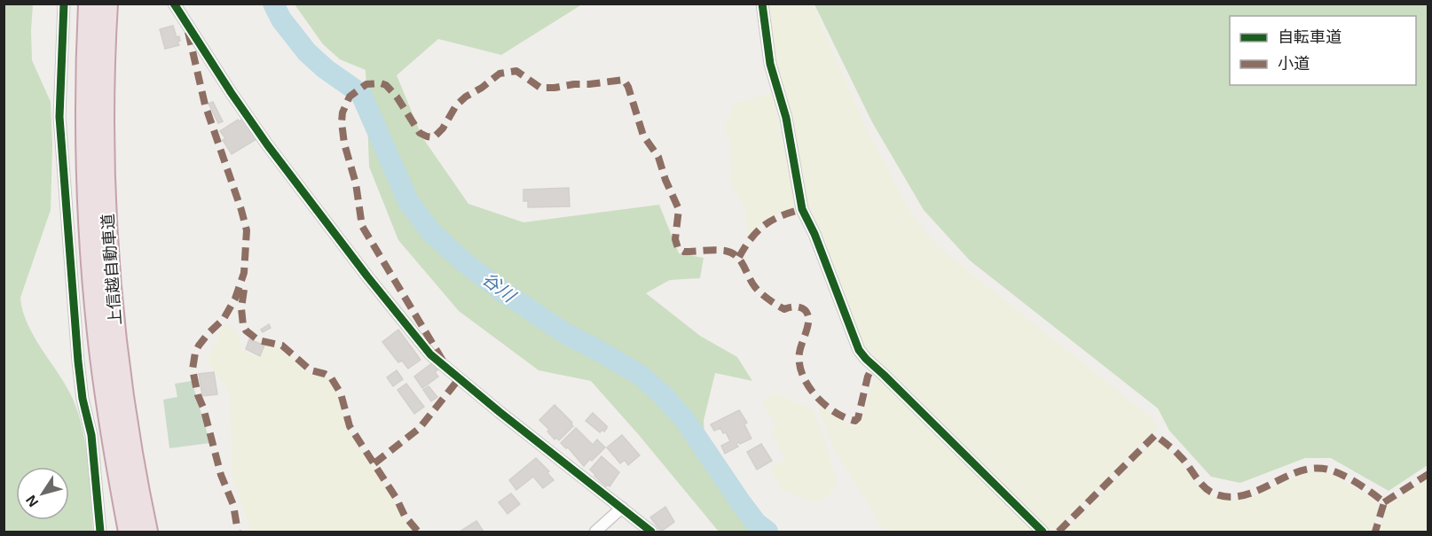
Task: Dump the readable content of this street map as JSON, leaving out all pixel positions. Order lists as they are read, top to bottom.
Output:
{
  "streets": {
    "highway": ["上信越自動車道"]
  },
  "water": ["谷川"],
  "legend": ["自転車道", "小道"],
  "north": "bottom left"
}
